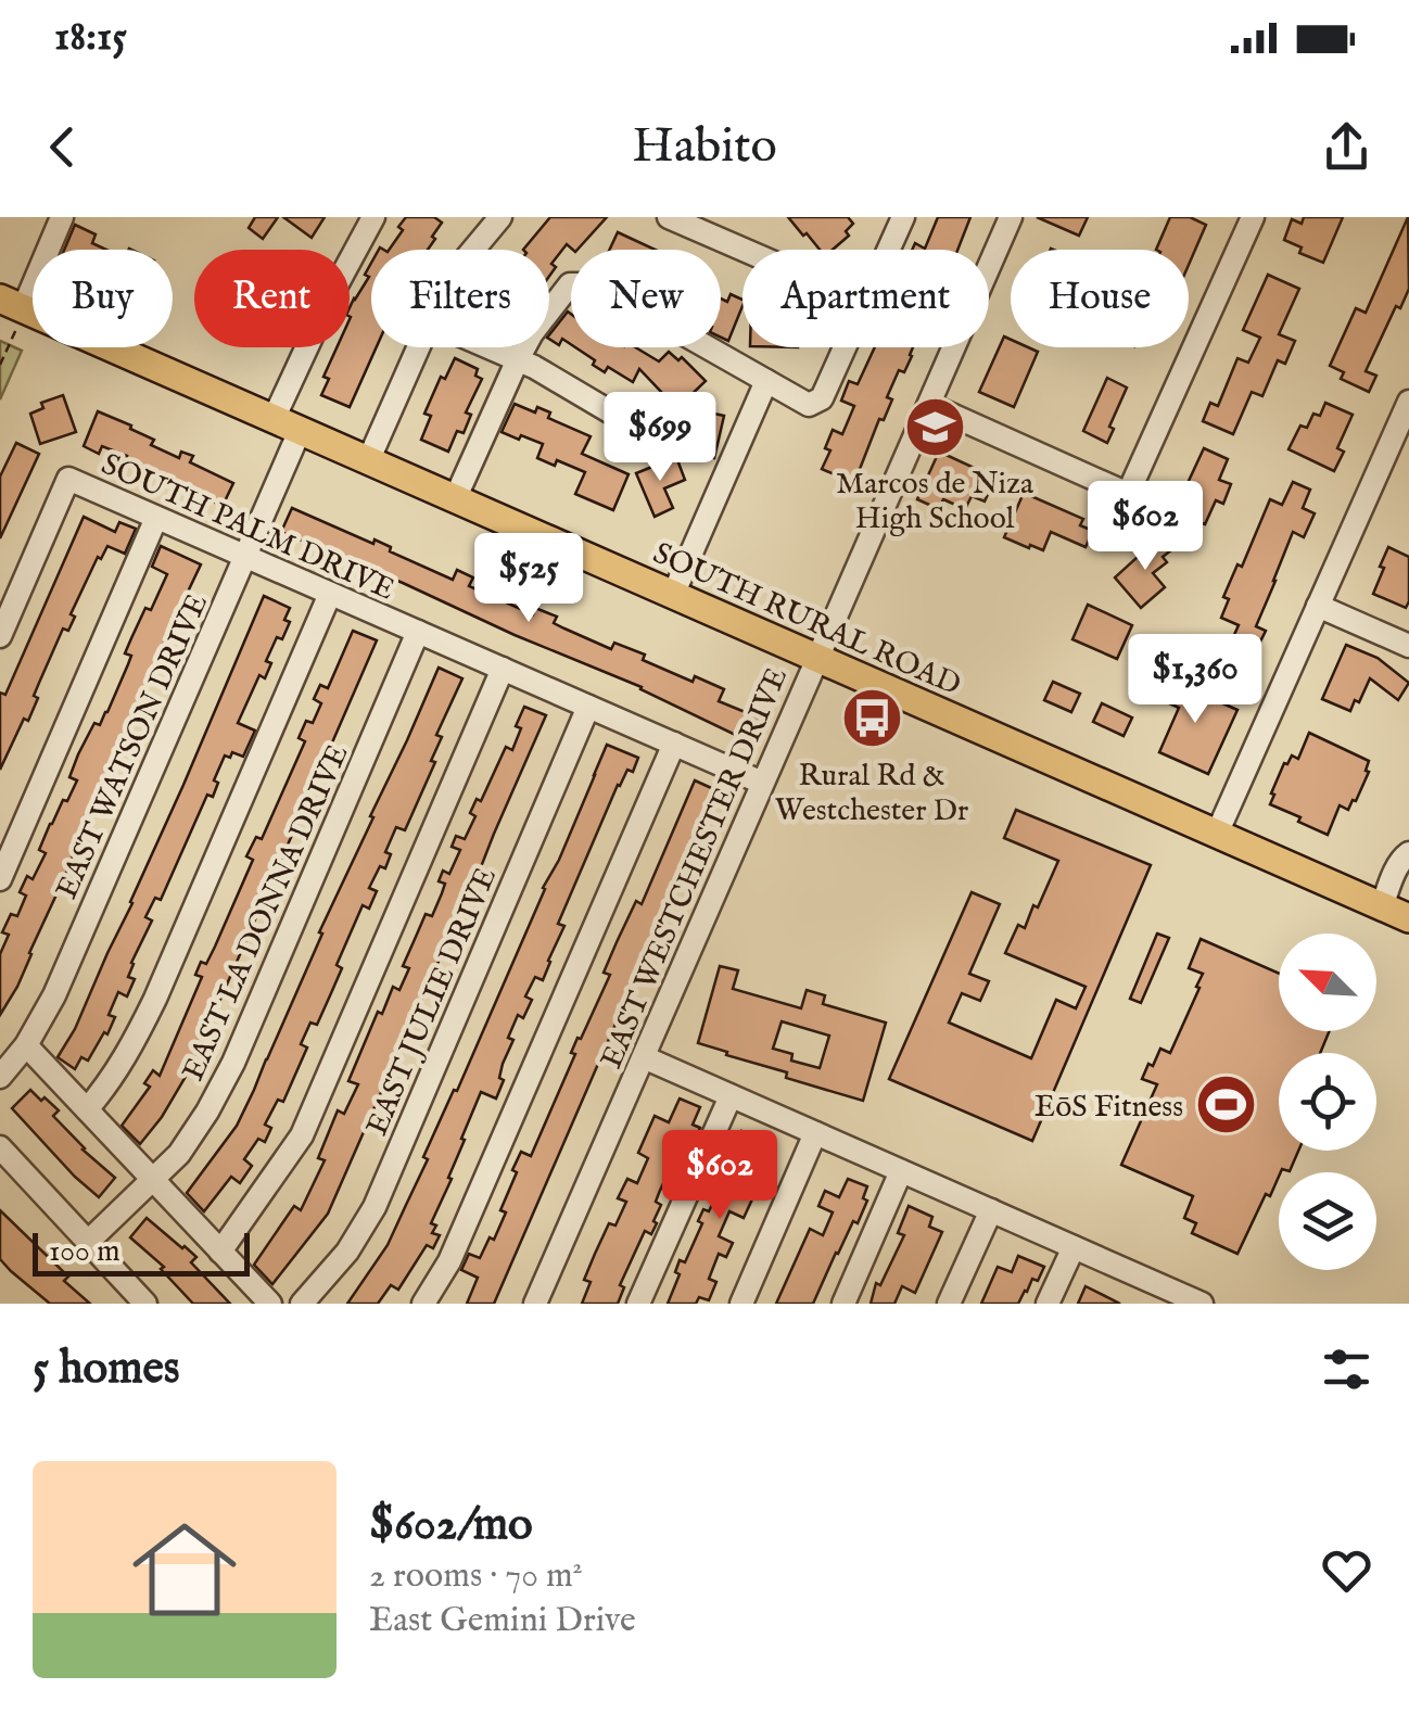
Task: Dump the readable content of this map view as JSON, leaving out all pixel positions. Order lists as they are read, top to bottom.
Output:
{
  "streets": {
    "main road": ["SOUTH RURAL ROAD"],
    "street": [
      "SOUTH PALM DRIVE",
      "EAST WATSON DRIVE",
      "EAST WESTCHESTER DRIVE",
      "EAST LA DONNA DRIVE",
      "EAST JULIE DRIVE"
    ]
  },
  "crossings": [
    ["SOUTH PALM DRIVE", "EAST WATSON DRIVE"],
    ["SOUTH PALM DRIVE", "EAST WESTCHESTER DRIVE"],
    ["SOUTH PALM DRIVE", "EAST LA DONNA DRIVE"],
    ["SOUTH PALM DRIVE", "EAST JULIE DRIVE"],
    ["SOUTH RURAL ROAD", "EAST WATSON DRIVE"],
    ["SOUTH RURAL ROAD", "EAST WESTCHESTER DRIVE"]
  ],
  "places": {
    "school or university": ["Marcos de Niza High School"],
    "bus stop": ["Rural Rd & Westchester Dr"],
    "sports": ["EōS Fitness"]
  },
  "scale_bar": "100 m",
  "north": "top left",
  "page": {
    "status": "18:15",
    "header": "Habito",
    "chip": [
      "Buy",
      "Rent",
      "Filters",
      "New",
      "Apartment",
      "House"
    ],
    "price": [
      "$699",
      "$602",
      "$525",
      "$1,360",
      "$602"
    ],
    "scale": "100 m",
    "heading": "5 homes",
    "list": [
      {
        "name": "$602/mo",
        "note": "2 rooms · 70 m² · East Gemini Drive"
      }
    ]
  }
}
